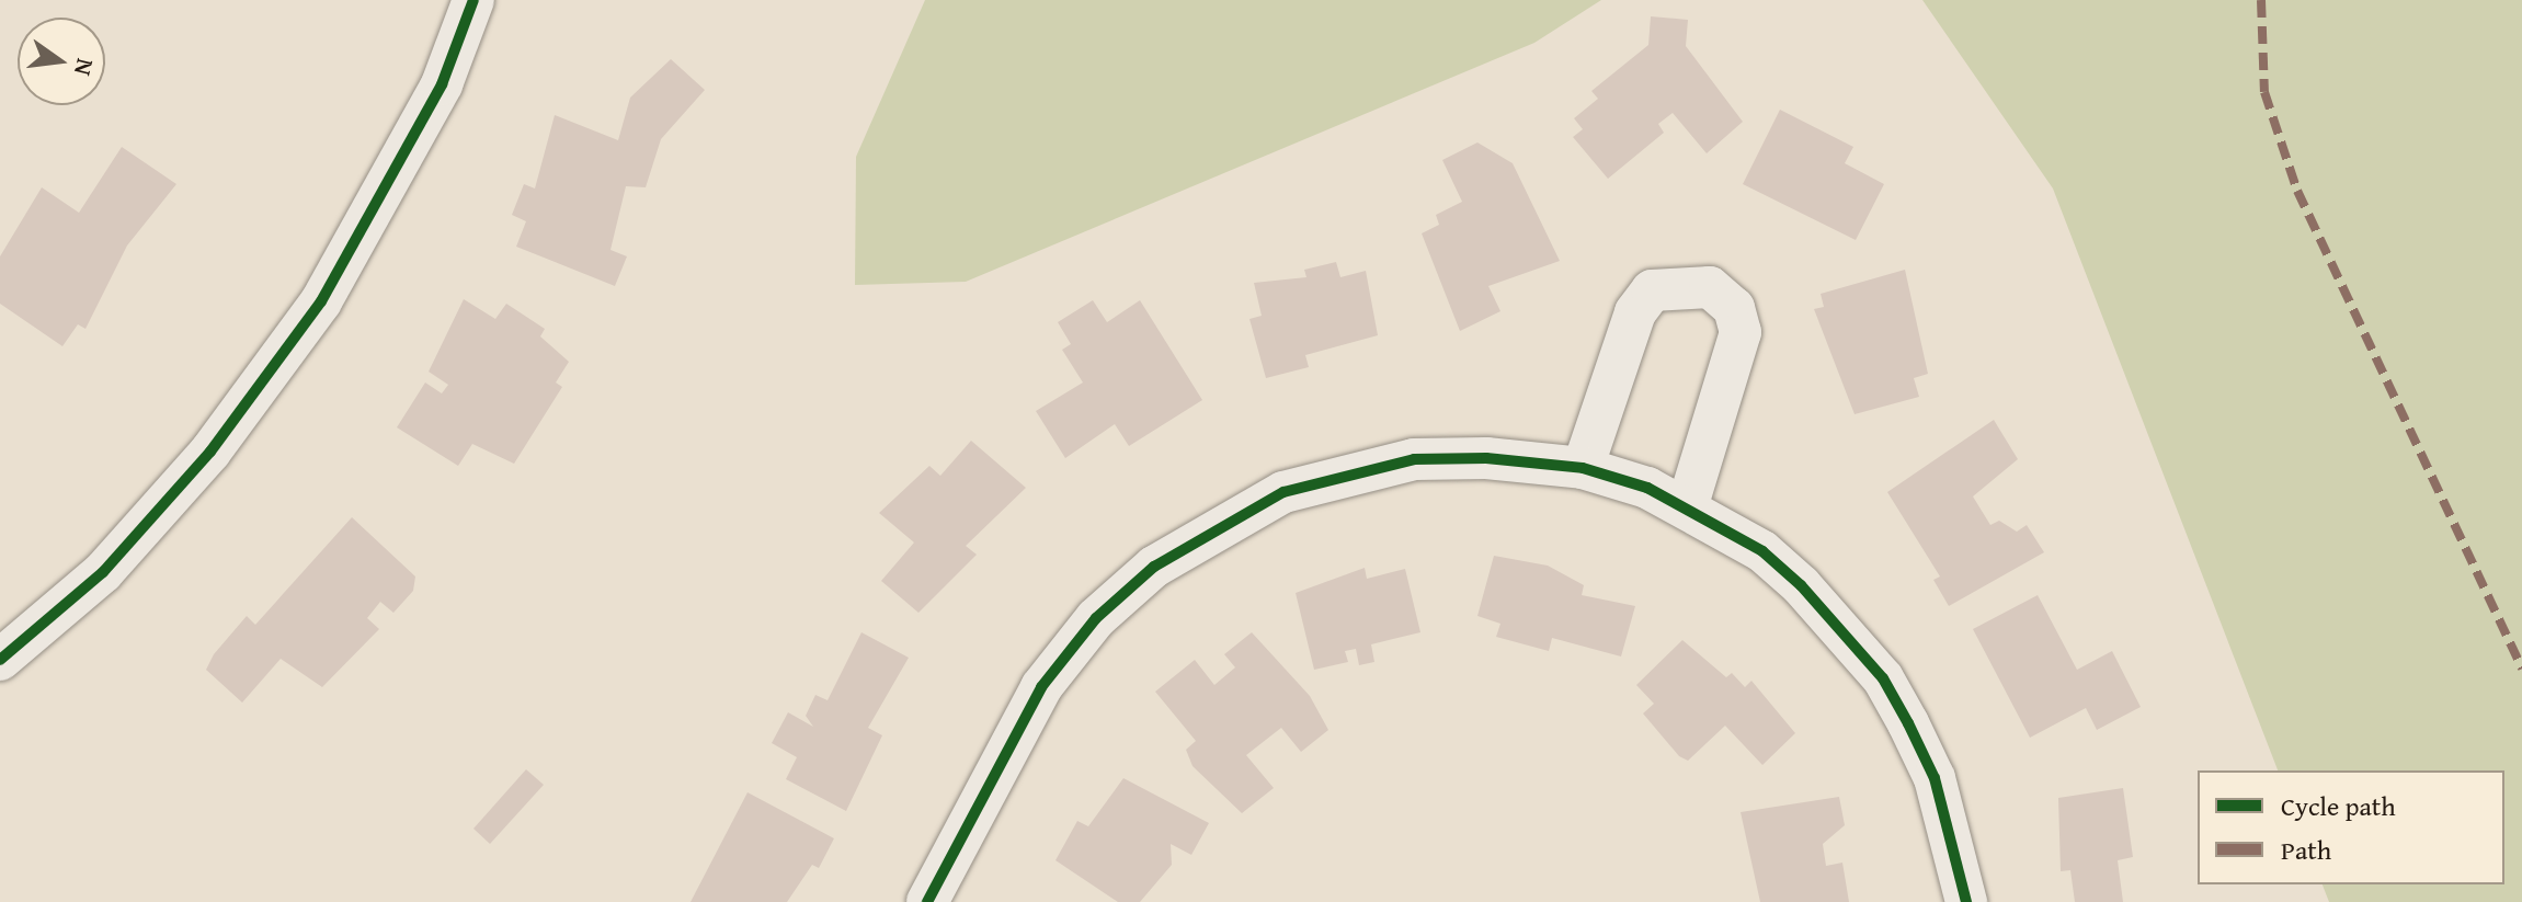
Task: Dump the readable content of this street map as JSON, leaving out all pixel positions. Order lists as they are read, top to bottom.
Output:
{
  "legend": ["Cycle path", "Path"],
  "north": "right"
}
